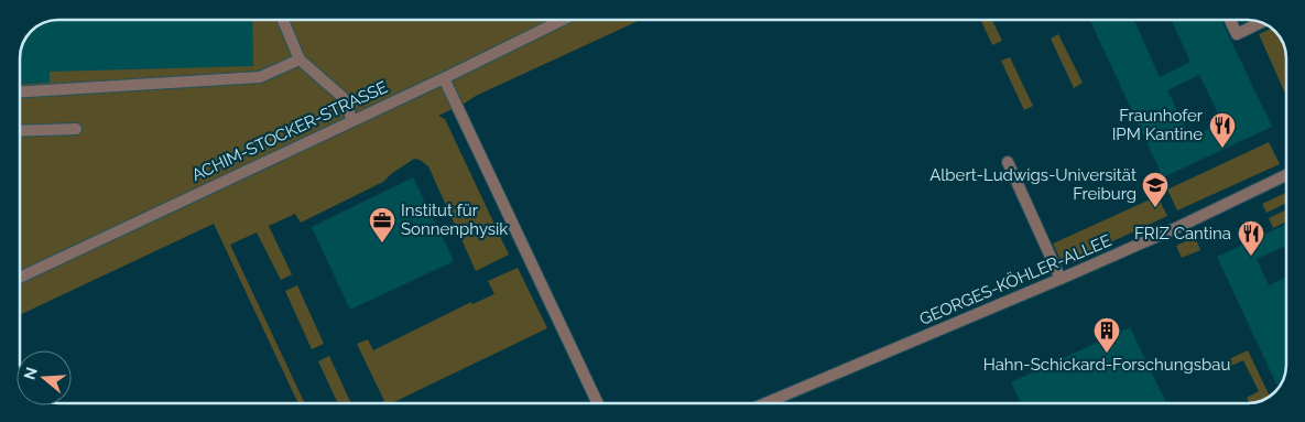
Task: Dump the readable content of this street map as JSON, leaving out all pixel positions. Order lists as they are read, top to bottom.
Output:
{
  "streets": {
    "street": ["ACHIM-STOCKER-STRASSE", "GEORGES-KÖHLER-ALLEE"]
  },
  "places": {
    "restaurant": ["Fraunhofer IPM Kantine", "FRIZ Cantina"],
    "school or university": ["Albert-Ludwigs-Universität Freiburg"],
    "office": ["Institut für Sonnenphysik"],
    "building": ["Hahn-Schickard-Forschungsbau"]
  },
  "north": "left"
}
